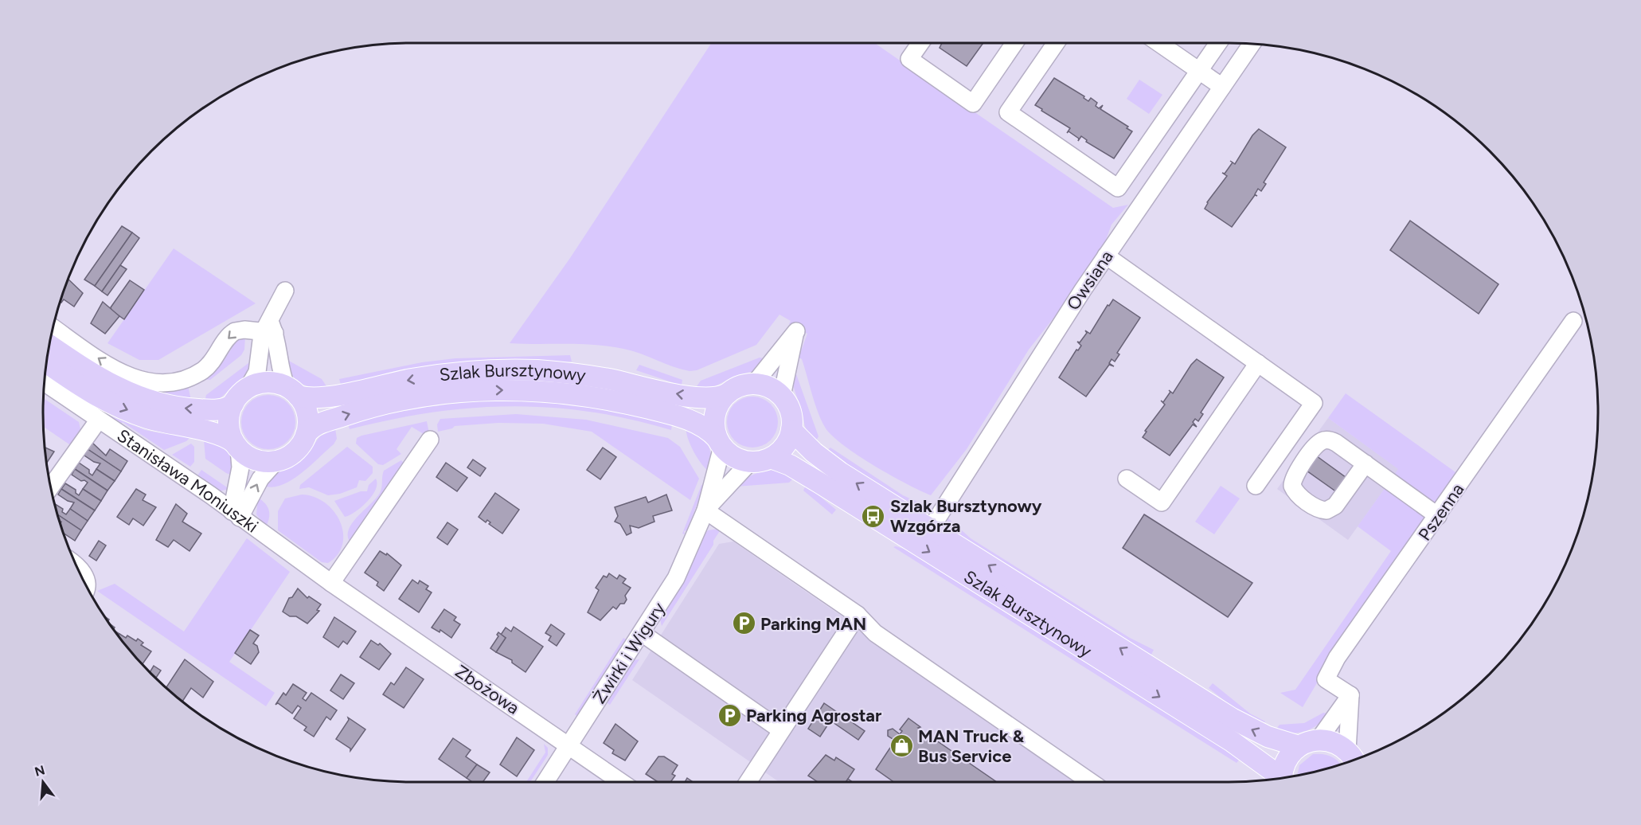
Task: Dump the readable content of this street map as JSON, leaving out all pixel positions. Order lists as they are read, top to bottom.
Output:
{
  "streets": {
    "main road": ["Szlak Bursztynowy", "Stanisława Moniuszki"],
    "street": [
      "Owsiana",
      "Pszenna",
      "Żwirki i Wigury",
      "Zbożowa"
    ]
  },
  "crossings": [
    ["Owsiana", "Szlak Bursztynowy"],
    ["Szlak Bursztynowy", "Stanisława Moniuszki"],
    ["Szlak Bursztynowy", "Żwirki i Wigury"],
    ["Stanisława Moniuszki", "Zbożowa"],
    ["Żwirki i Wigury", "Zbożowa"]
  ],
  "places": {
    "bus stop": ["Szlak Bursztynowy Wzgórza"],
    "parking": ["Parking MAN", "Parking Agrostar"],
    "shop": ["MAN Truck & Bus Service"]
  },
  "north": "top"
}
